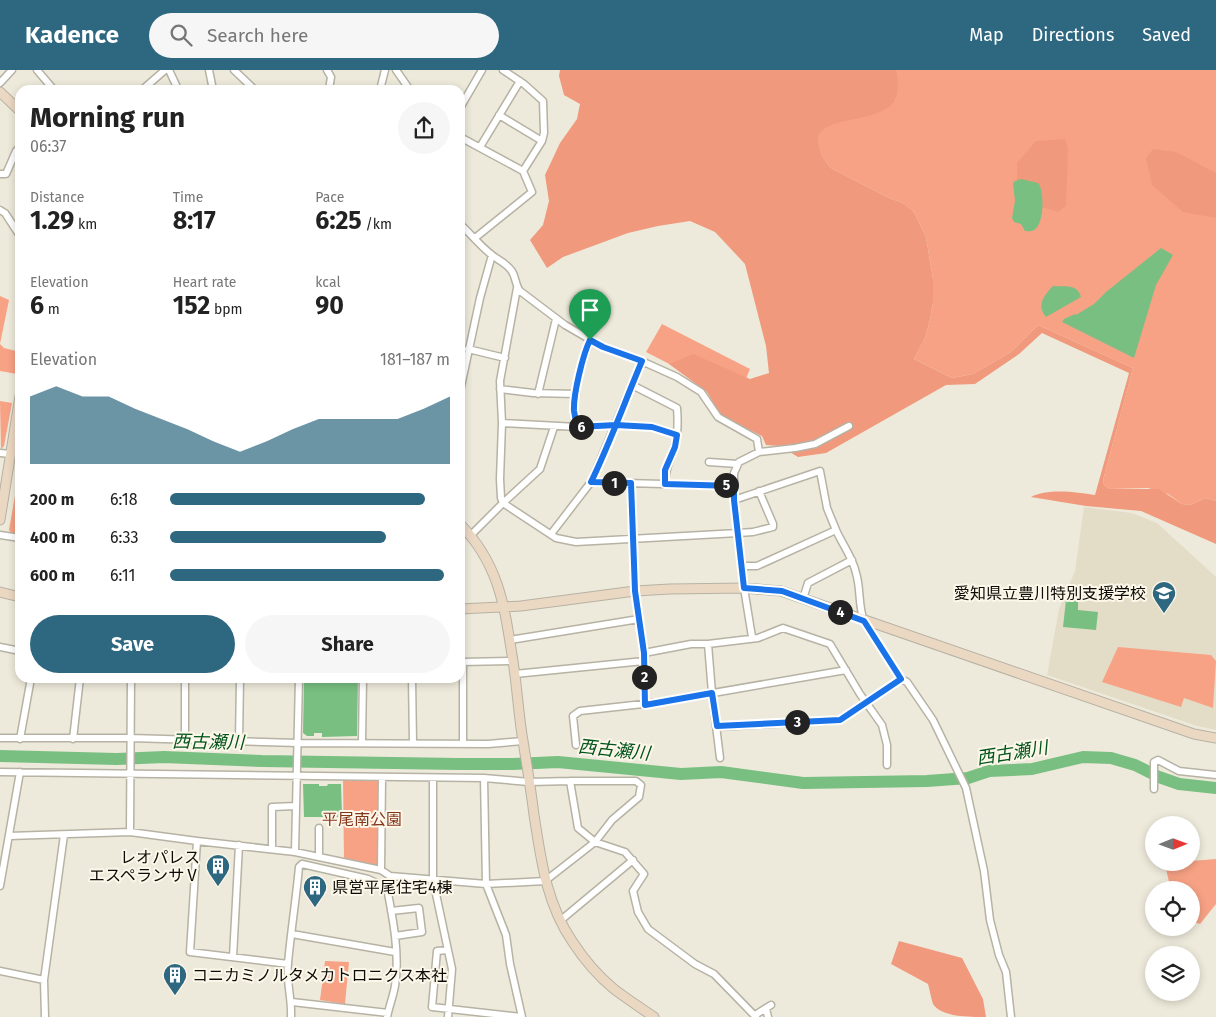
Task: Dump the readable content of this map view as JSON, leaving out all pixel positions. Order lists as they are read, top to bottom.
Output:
{
  "water": ["西古瀬川"],
  "parks": ["平尾南公園"],
  "places": {
    "school or university": ["愛知県立豊川特別支援学校"],
    "building": ["レオパレス エスペランサⅤ", "県営平尾住宅4棟", "コニカミノルタメカトロニクス本社"]
  },
  "north": "right",
  "page": {
    "header": "Kadence",
    "search": "Search here",
    "nav": ["Map", "Directions", "Saved"],
    "heading": ["Morning run", "06:37"],
    "stats": [
      ["Distance", "1.29 km"],
      ["Time", "8:17"],
      ["Pace", "6:25 /km"],
      ["Elevation", "6 m"],
      ["Heart rate", "152 bpm"],
      ["kcal", "90"]
    ],
    "chart": ["Elevation", "181–187 m"],
    "pins": [
      "6",
      "1",
      "5",
      "4",
      "2",
      "3"
    ],
    "list": [
      {
        "name": "200 m",
        "note": "6:18"
      },
      {
        "name": "400 m",
        "note": "6:33"
      },
      {
        "name": "600 m",
        "note": "6:11"
      }
    ],
    "buttons": ["Save", "Share"]
  }
}
